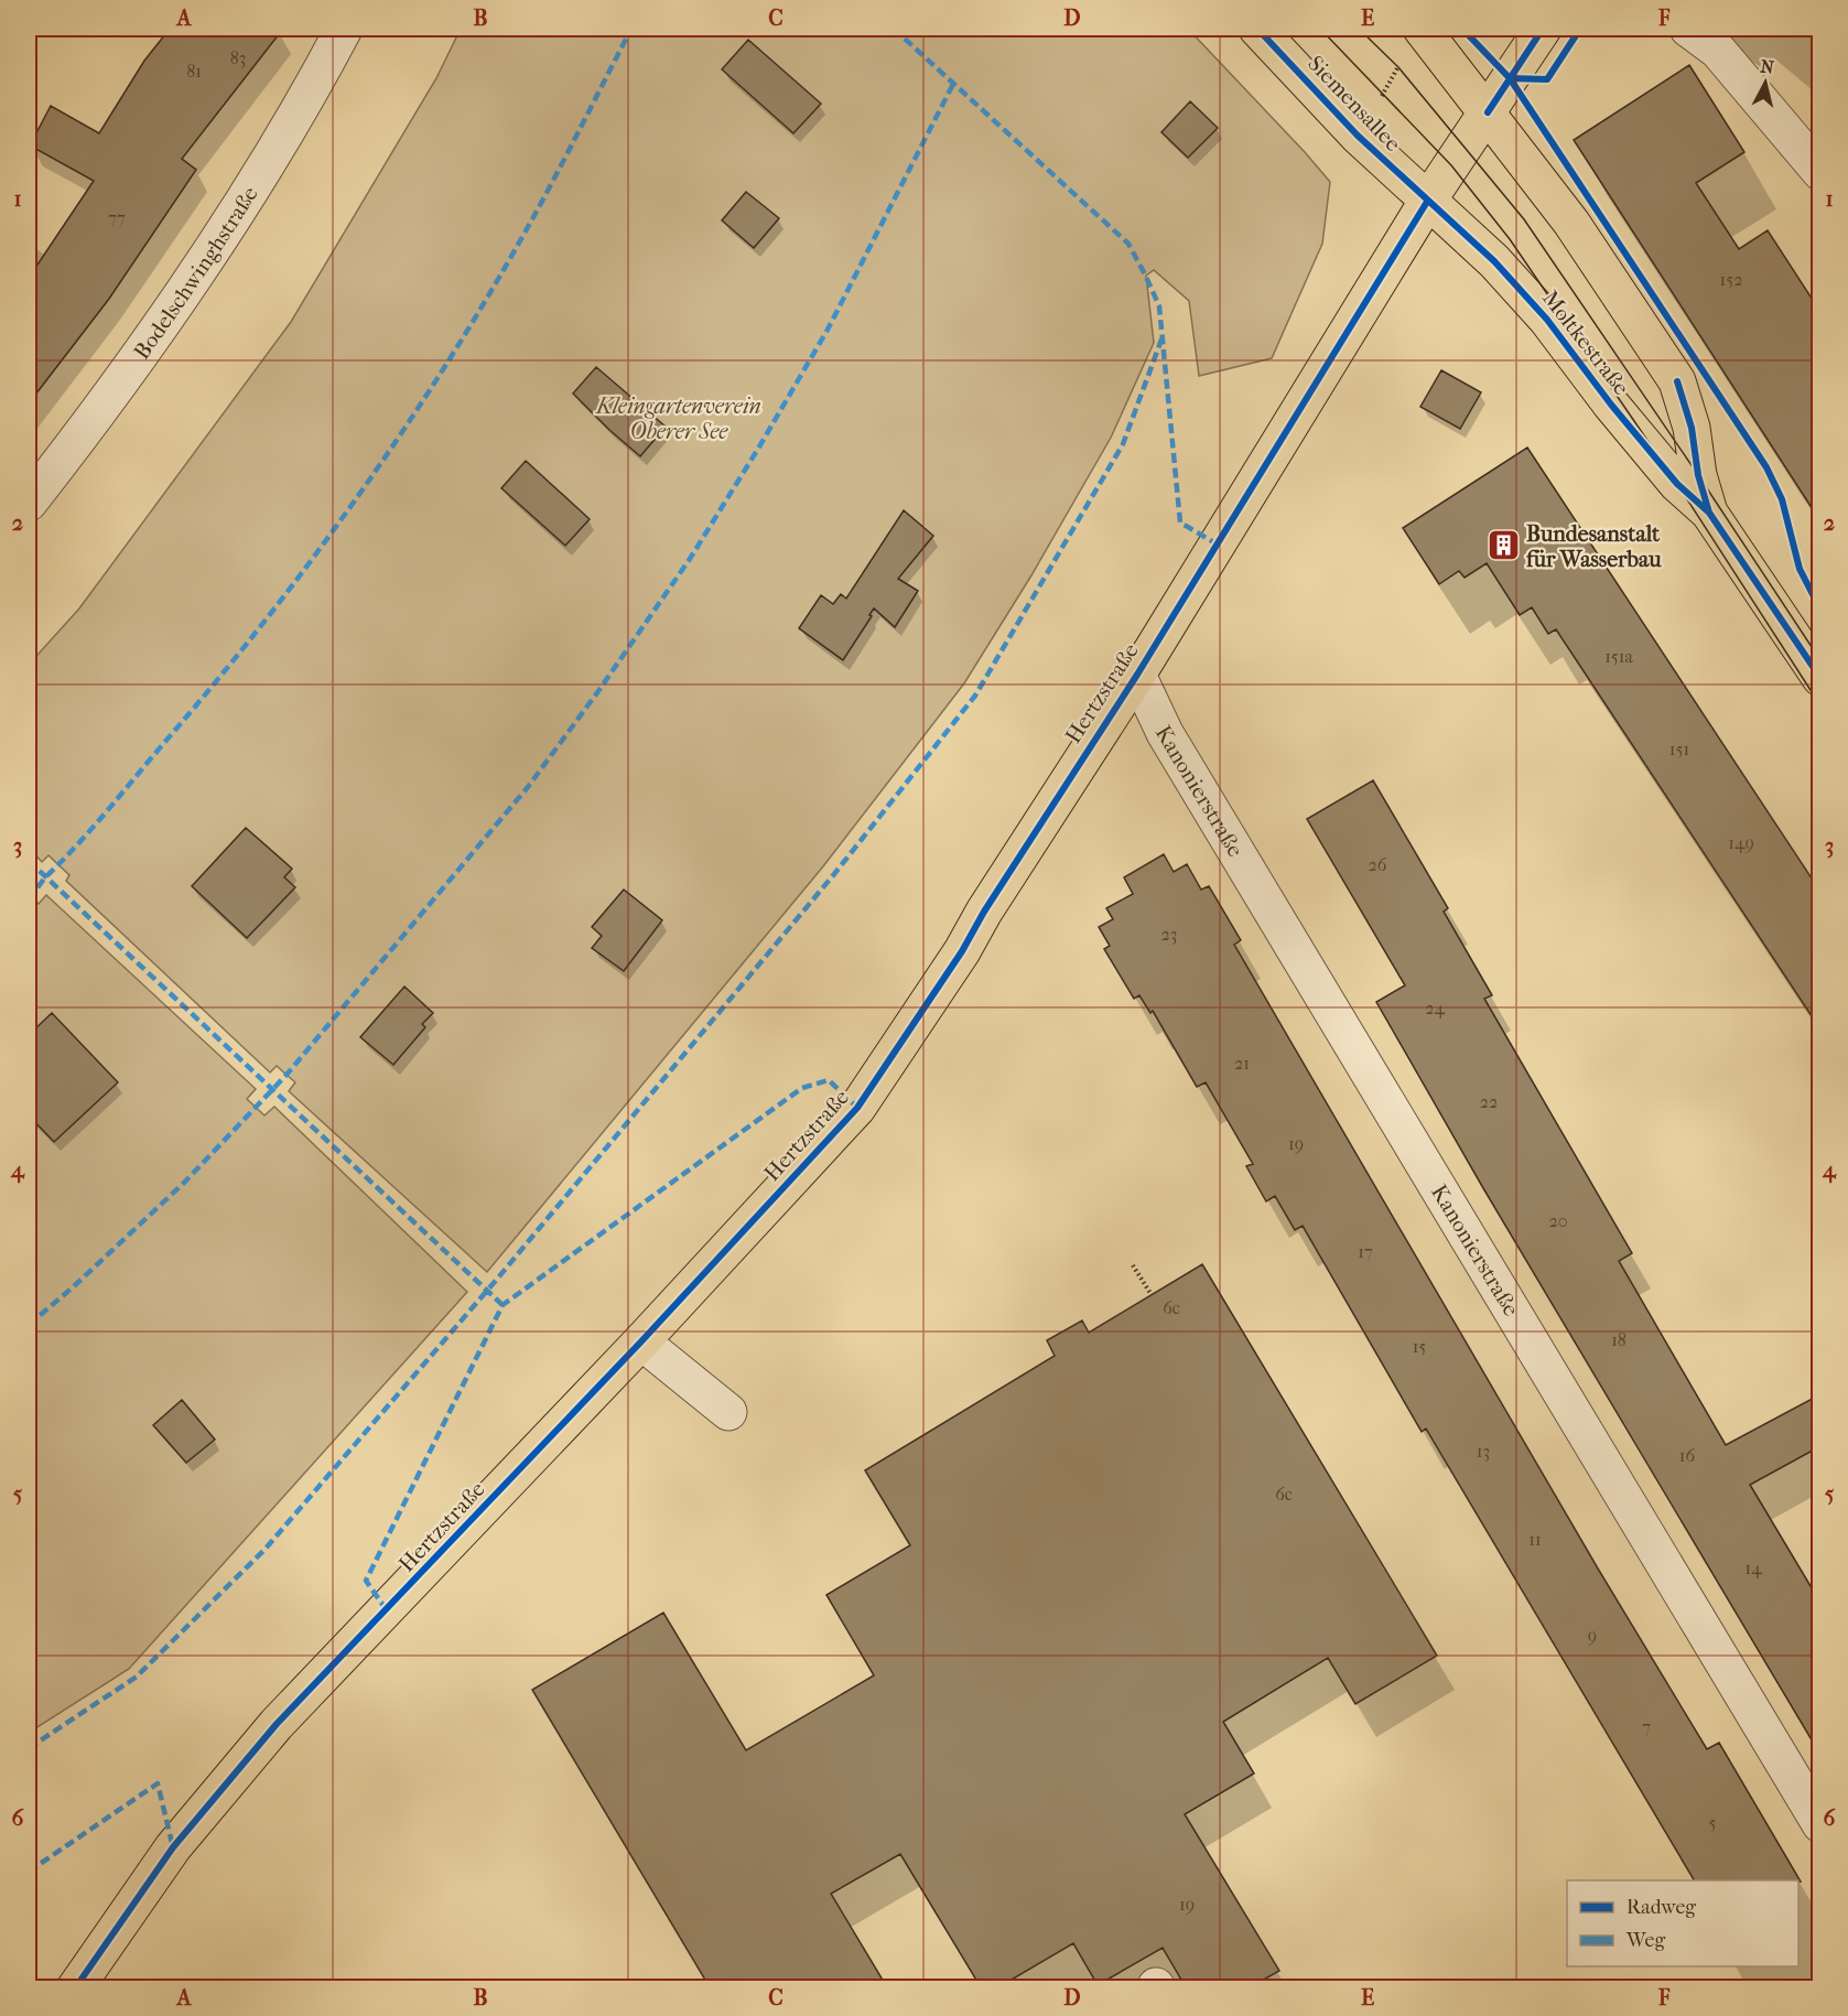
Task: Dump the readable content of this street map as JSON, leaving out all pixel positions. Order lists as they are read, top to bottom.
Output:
{
  "streets": {
    "main road": ["Siemensallee", "Moltkestraße", "Hertzstraße"],
    "street": ["Bodelschwinghstraße", "Kanonierstraße"]
  },
  "crossings": [
    ["Siemensallee", "Moltkestraße"],
    ["Siemensallee", "Hertzstraße"],
    ["Moltkestraße", "Hertzstraße"],
    ["Hertzstraße", "Kanonierstraße"]
  ],
  "parks": ["Kleingartenverein Oberer See"],
  "places": {
    "building": ["Bundesanstalt für Wasserbau"]
  },
  "house_numbers": [
    "83",
    "81",
    "77",
    "152",
    "151a",
    "151",
    "149",
    "26",
    "23",
    "24",
    "21",
    "22",
    "19",
    "20",
    "17",
    "6c",
    "18",
    "15",
    "13",
    "16",
    "6c",
    "11",
    "14",
    "9",
    "7",
    "5",
    "19"
  ],
  "legend": ["Radweg", "Weg"],
  "north": "top",
  "grid": {
    "columns": [
      "A",
      "B",
      "C",
      "D",
      "E",
      "F"
    ],
    "rows": [
      "1",
      "2",
      "3",
      "4",
      "5",
      "6"
    ]
  }
}
